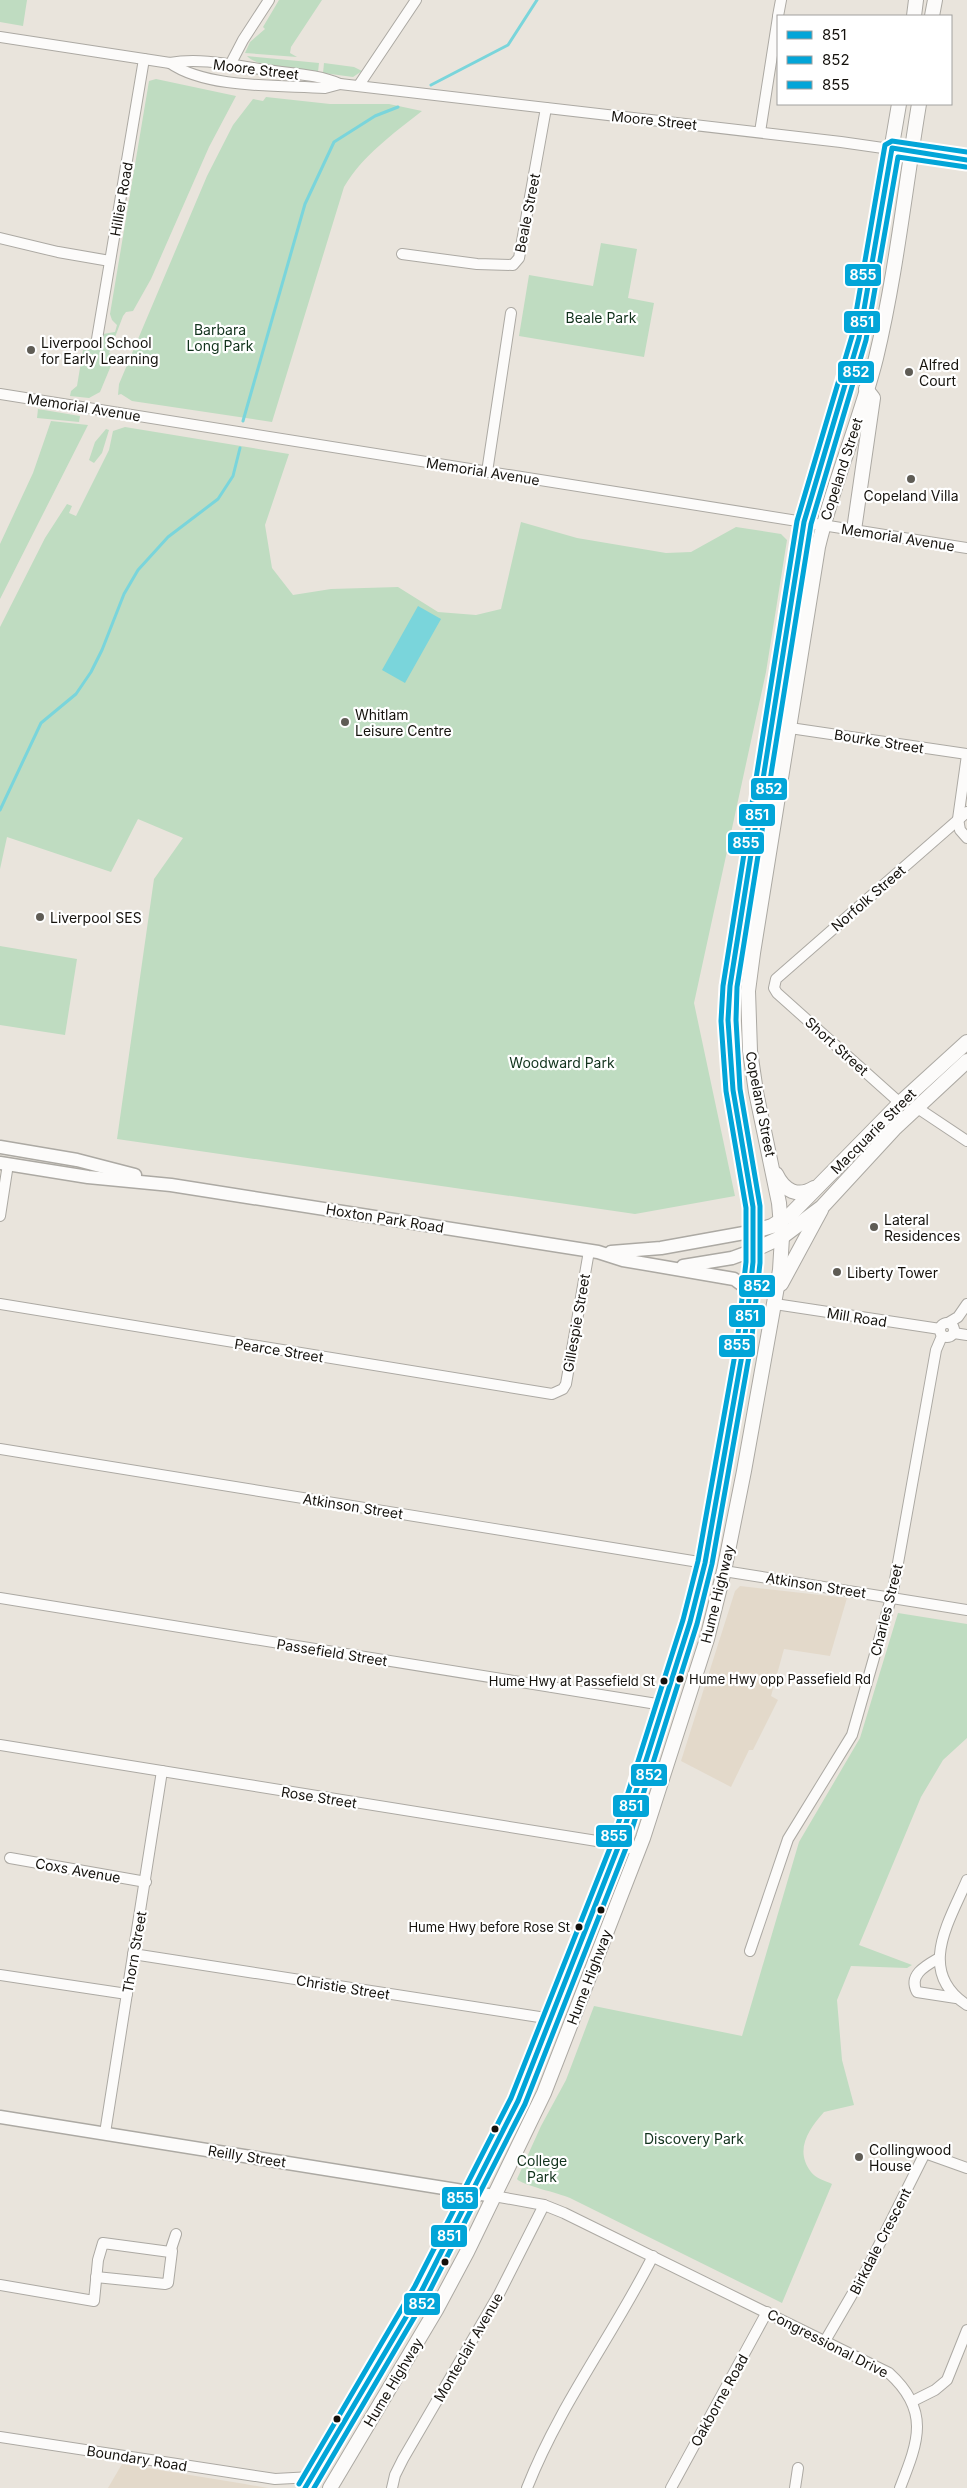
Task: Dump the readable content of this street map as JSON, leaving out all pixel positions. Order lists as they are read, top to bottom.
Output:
{
  "streets": {
    "highway": ["Copeland Street", "Macquarie Street", "Hume Highway"],
    "main road": ["Hoxton Park Road", "Reilly Street"],
    "street": [
      "Moore Street",
      "Hillier Road",
      "Beale Street",
      "Memorial Avenue",
      "Bourke Street",
      "Norfolk Street",
      "Short Street",
      "Mill Road",
      "Gillespie Street",
      "Pearce Street",
      "Atkinson Street",
      "Charles Street",
      "Passefield Street",
      "Rose Street",
      "Coxs Avenue",
      "Thorn Street",
      "Christie Street",
      "Birkdale Crescent",
      "Congressional Drive",
      "Monteclair Avenue",
      "Oakborne Road",
      "Boundary Road"
    ]
  },
  "crossings": [
    ["Moore Street", "Hillier Road"],
    ["Moore Street", "Beale Street"],
    ["Moore Street", "Copeland Street"],
    ["Memorial Avenue", "Copeland Street"],
    ["Copeland Street", "Bourke Street"],
    ["Copeland Street", "Macquarie Street"],
    ["Copeland Street", "Hoxton Park Road"],
    ["Copeland Street", "Hume Highway"],
    ["Norfolk Street", "Short Street"],
    ["Short Street", "Macquarie Street"],
    ["Macquarie Street", "Hoxton Park Road"],
    ["Macquarie Street", "Hume Highway"],
    ["Hoxton Park Road", "Gillespie Street"],
    ["Hoxton Park Road", "Hume Highway"],
    ["Mill Road", "Hume Highway"],
    ["Mill Road", "Charles Street"],
    ["Gillespie Street", "Pearce Street"],
    ["Atkinson Street", "Hume Highway"],
    ["Atkinson Street", "Charles Street"],
    ["Hume Highway", "Passefield Street"],
    ["Hume Highway", "Rose Street"],
    ["Hume Highway", "Christie Street"],
    ["Hume Highway", "Reilly Street"],
    ["Hume Highway", "Congressional Drive"],
    ["Hume Highway", "Boundary Road"],
    ["Rose Street", "Thorn Street"],
    ["Coxs Avenue", "Thorn Street"],
    ["Thorn Street", "Christie Street"],
    ["Thorn Street", "Reilly Street"],
    ["Reilly Street", "Congressional Drive"],
    ["Birkdale Crescent", "Congressional Drive"],
    ["Congressional Drive", "Monteclair Avenue"],
    ["Congressional Drive", "Oakborne Road"]
  ],
  "parks": [
    "Beale Park",
    "Barbara Long Park",
    "Woodward Park",
    "Discovery Park",
    "College Park"
  ],
  "places": [
    "Liverpool School for Early Learning",
    "Alfred Court",
    "Copeland Villa",
    "Whitlam Leisure Centre",
    "Liverpool SES",
    "Lateral Residences",
    "Liberty Tower",
    "Hume Hwy opp Passefield Rd",
    "Hume Hwy at Passefield St",
    "Hume Hwy before Rose St",
    "Collingwood House"
  ],
  "lines": ["transit line 855", "transit line 851", "transit line 852"],
  "legend": ["851", "852", "855"]
}
